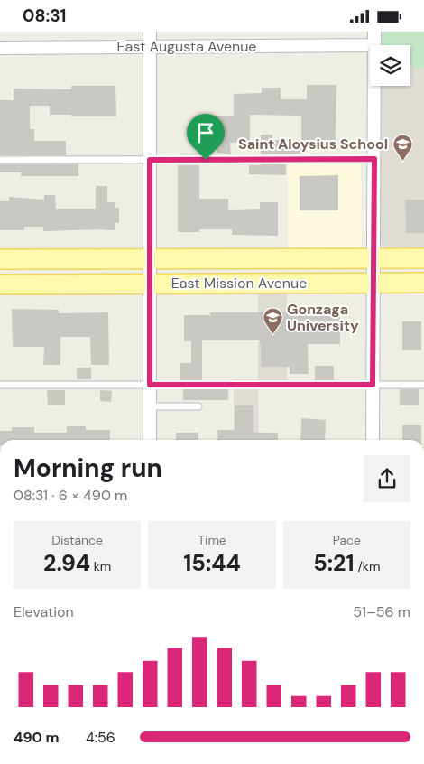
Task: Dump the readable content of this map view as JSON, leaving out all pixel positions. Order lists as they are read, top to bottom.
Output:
{
  "streets": {
    "main road": ["East Mission Avenue"],
    "street": ["East Augusta Avenue"]
  },
  "places": {
    "school or university": ["Saint Aloysius School", "Gonzaga University"]
  },
  "page": {
    "status": "08:31",
    "heading": ["Morning run", "08:31 · 6 × 490 m"],
    "stats": [
      ["Distance", "2.94 km"],
      ["Time", "15:44"],
      ["Pace", "5:21 /km"]
    ],
    "chart": ["Elevation", "51–56 m"],
    "list": [
      {
        "name": "490 m",
        "note": "4:56"
      }
    ]
  }
}
